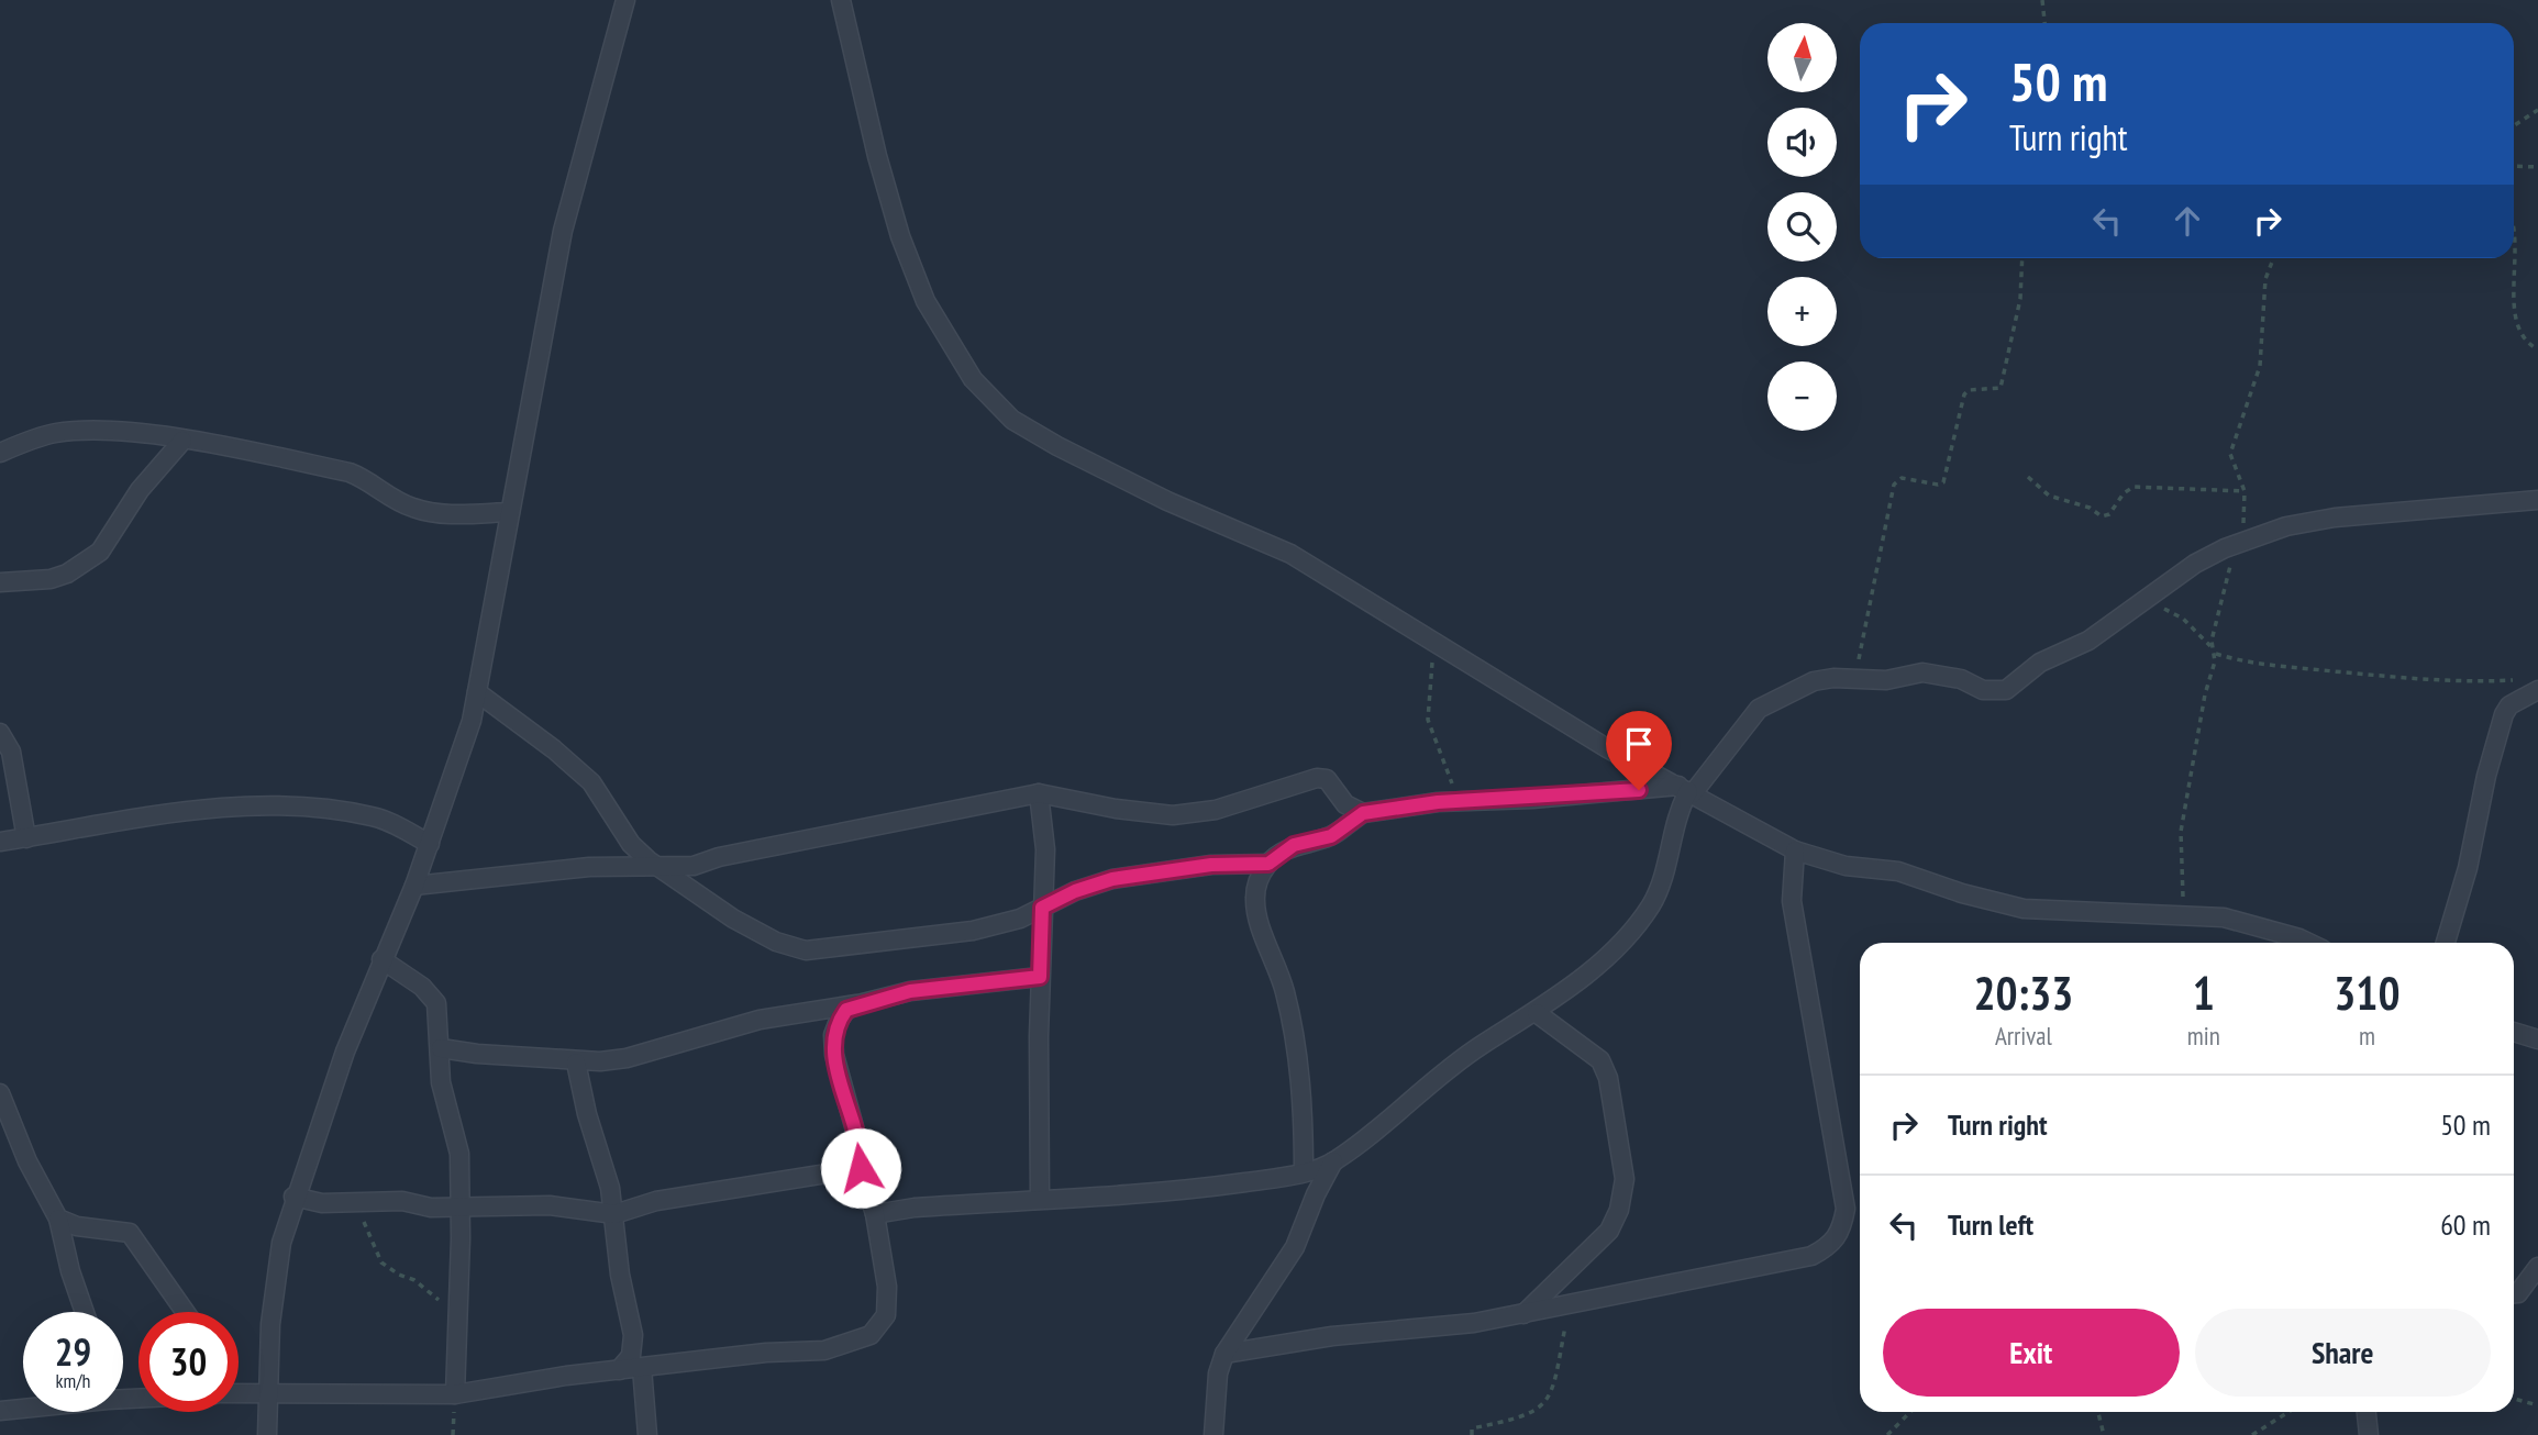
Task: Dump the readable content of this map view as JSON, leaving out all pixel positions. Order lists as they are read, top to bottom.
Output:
{
  "north": "top",
  "page": {
    "map_buttons": ["+", "−"],
    "turn": ["50 m", "Turn right"],
    "eta": [
      "20:33",
      "Arrival",
      "1",
      "min",
      "310",
      "m"
    ],
    "list": [
      {
        "name": "Turn right",
        "value": "50 m"
      },
      {
        "name": "Turn left",
        "value": "60 m"
      }
    ],
    "buttons": ["Exit", "Share"],
    "speed": "29 km/h",
    "limit": "30"
  }
}
